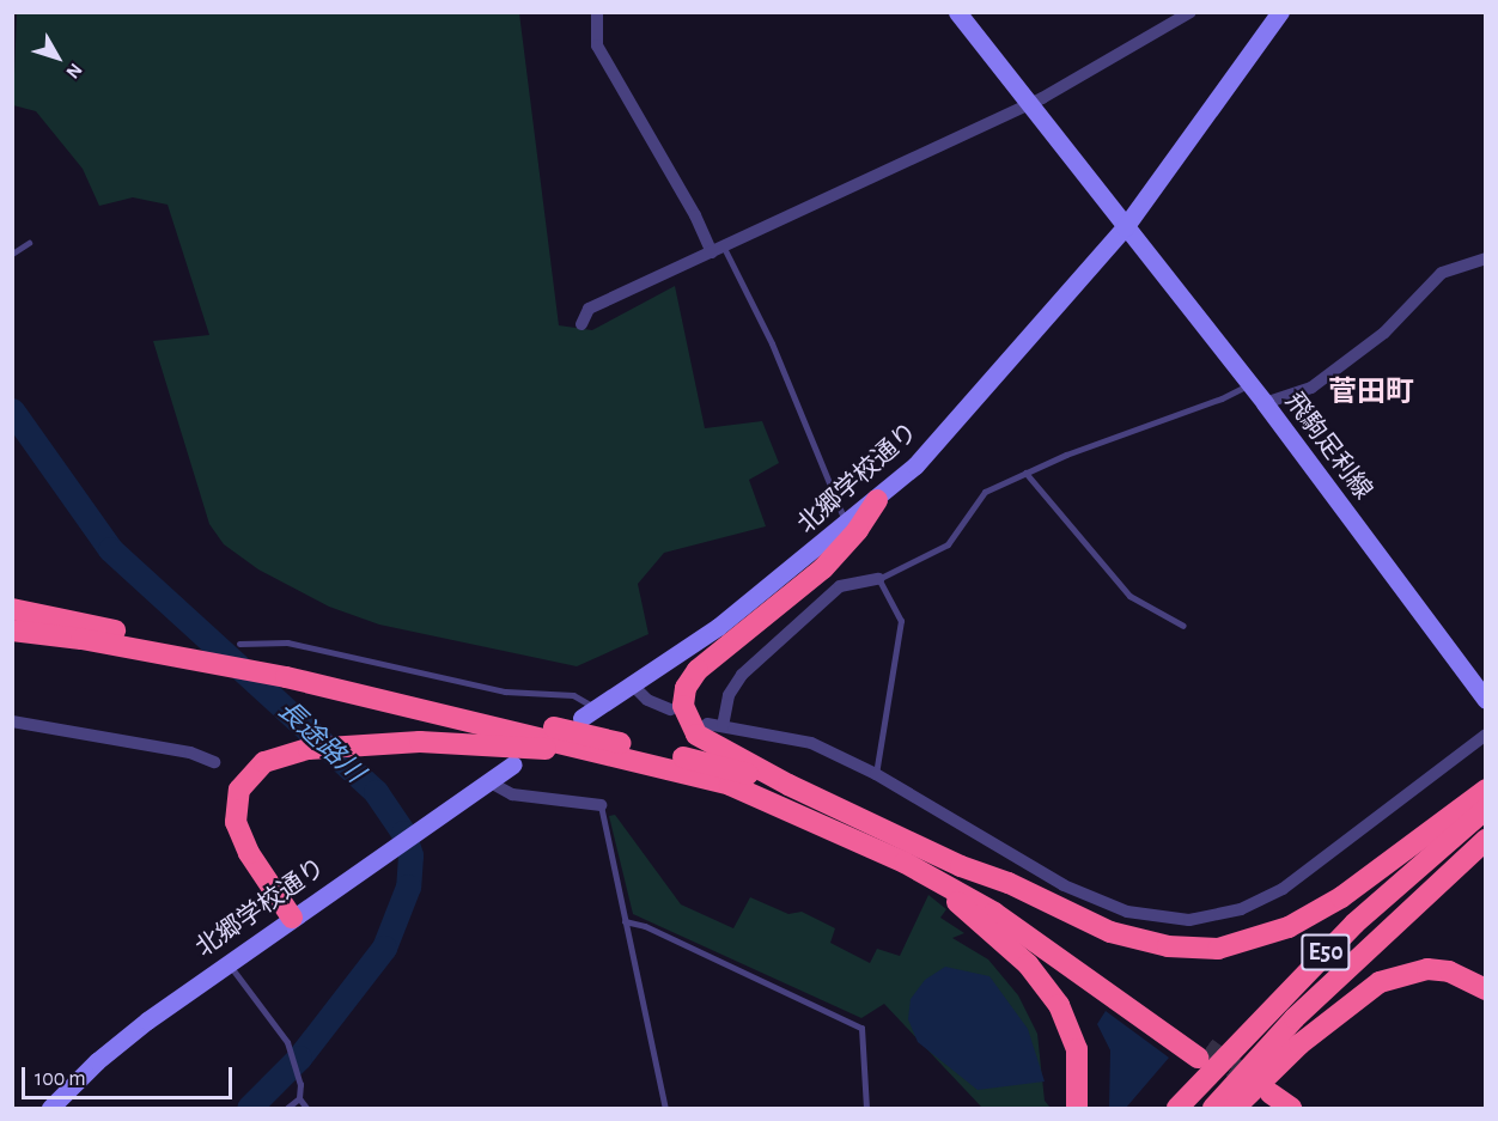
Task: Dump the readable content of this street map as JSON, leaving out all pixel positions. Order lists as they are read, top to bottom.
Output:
{
  "streets": {
    "highway": ["E50"],
    "street": ["飛駒足利線", "北郷学校通り"]
  },
  "crossings": [
    ["飛駒足利線", "北郷学校通り"]
  ],
  "districts": ["菅田町"],
  "water": ["長途路川"],
  "scale_bar": "100 m",
  "north": "bottom right"
}
